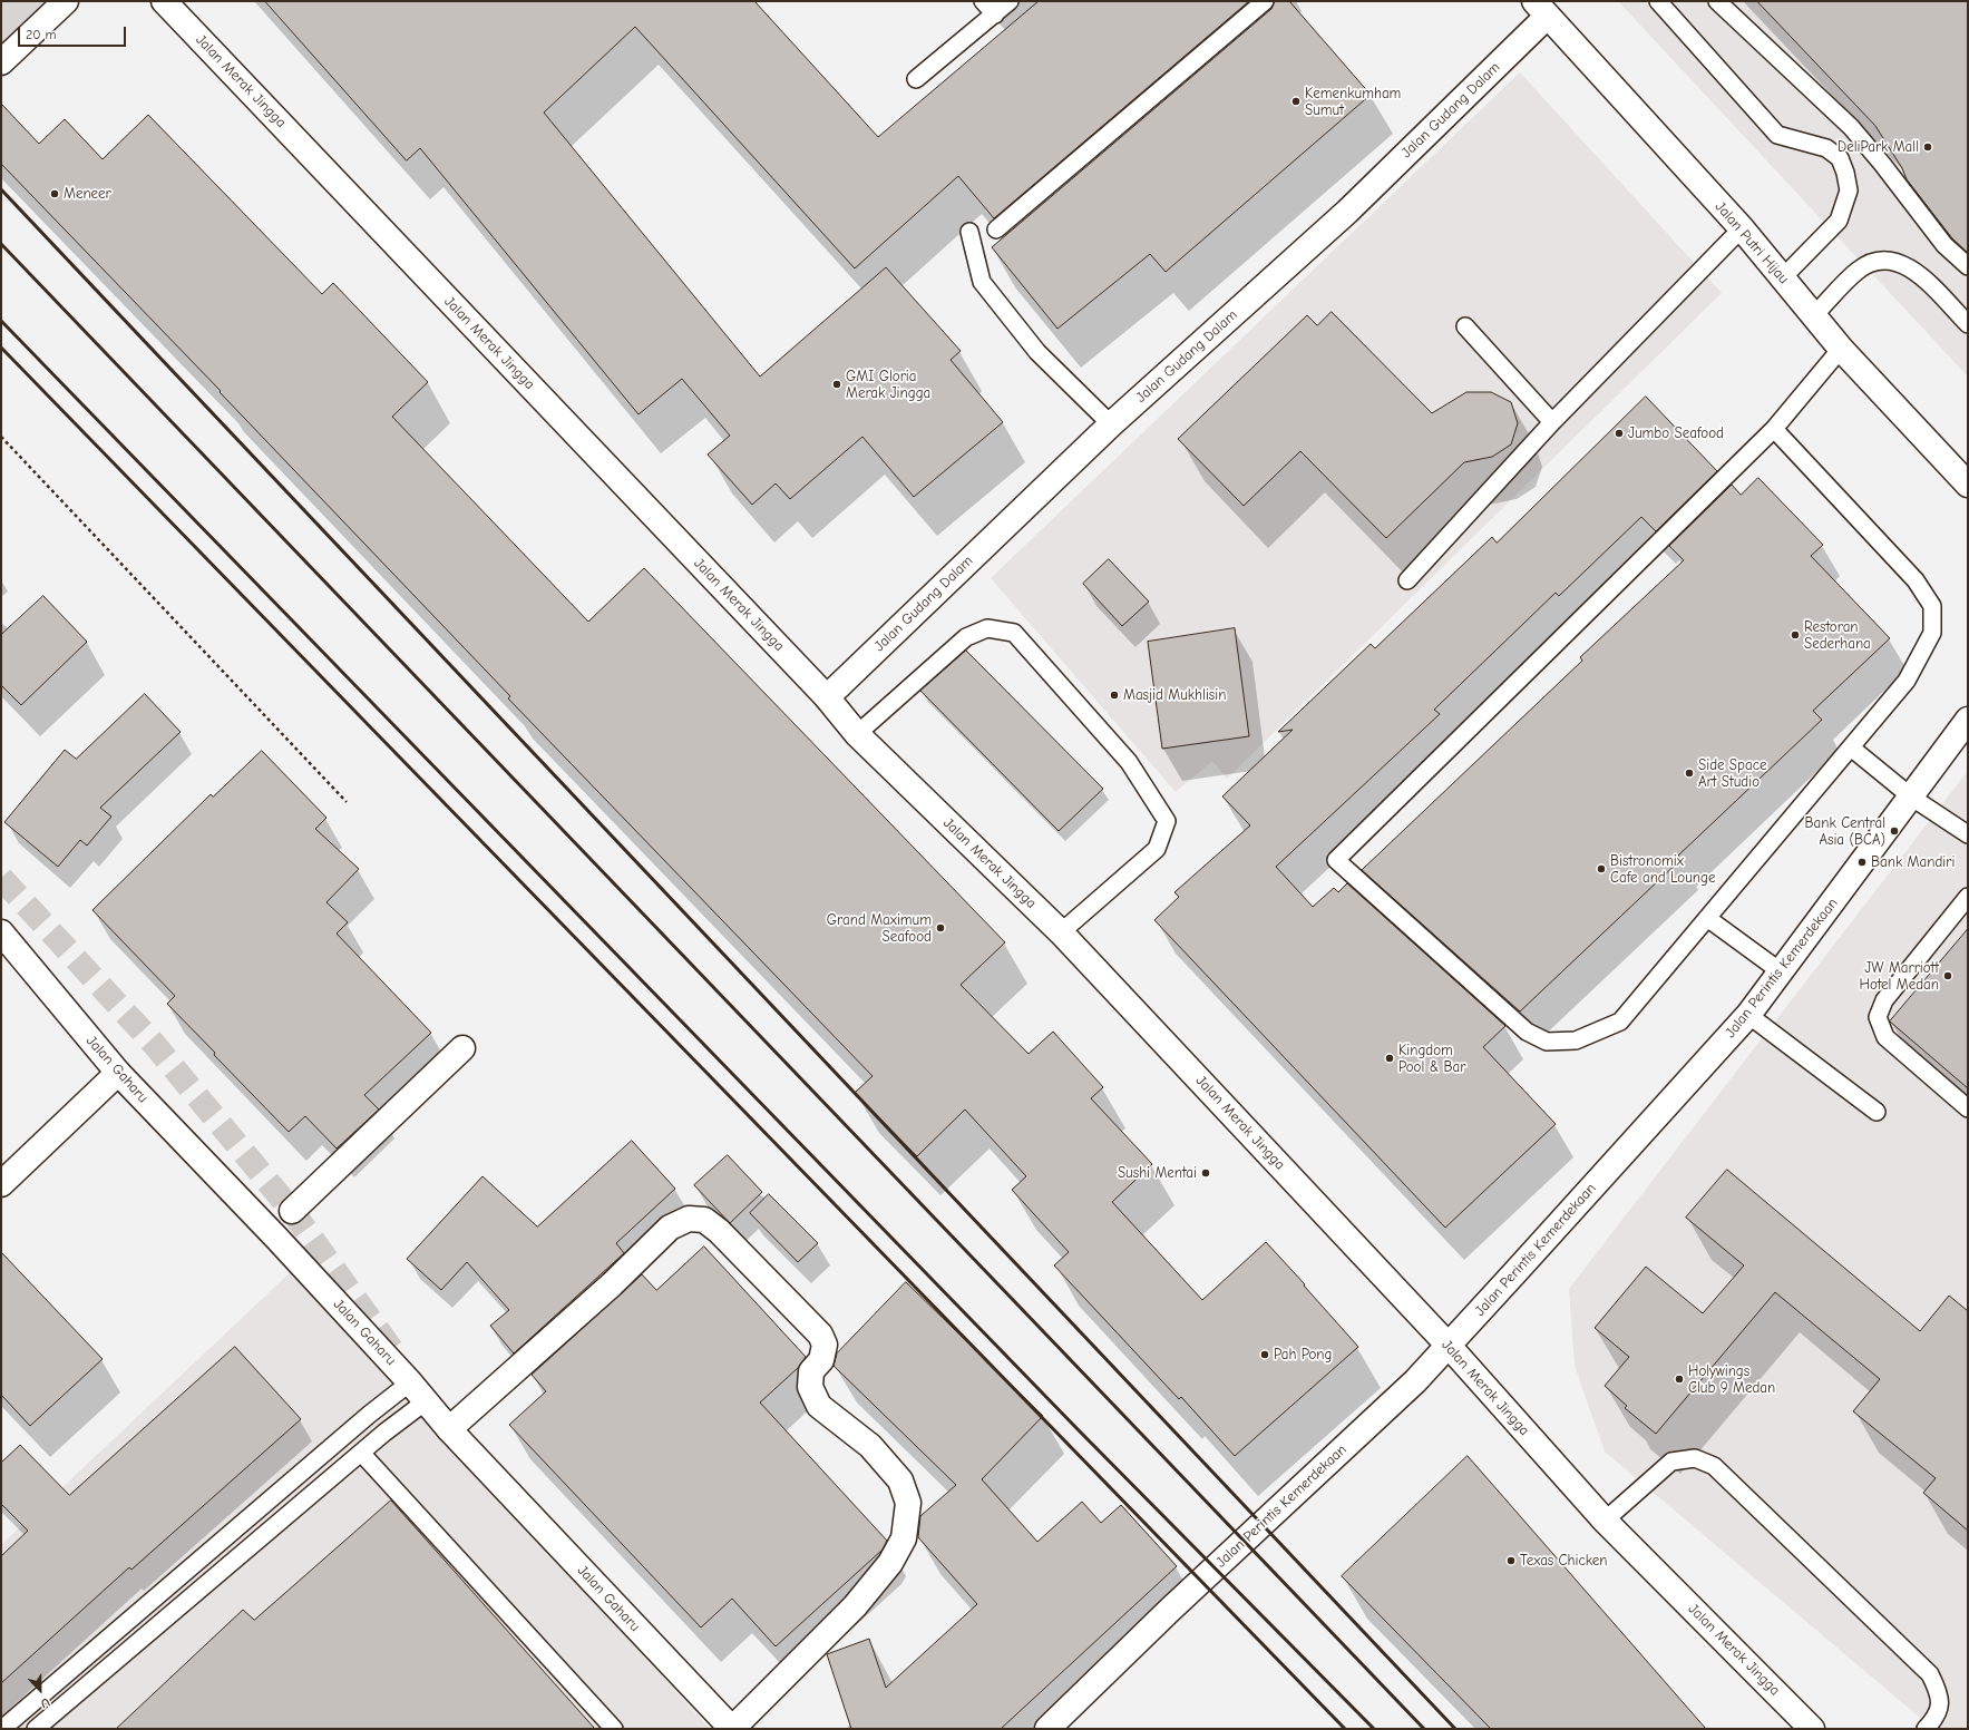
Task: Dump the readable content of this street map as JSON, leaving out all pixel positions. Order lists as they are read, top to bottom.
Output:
{
  "streets": {
    "main road": [
      "Jalan Merak Jingga",
      "Jalan Gudang Dalam",
      "Jalan Putri Hijau",
      "Jalan Perintis Kemerdekaan",
      "Jalan Gaharu"
    ]
  },
  "crossings": [
    ["Jalan Merak Jingga", "Jalan Gudang Dalam"],
    ["Jalan Merak Jingga", "Jalan Perintis Kemerdekaan"],
    ["Jalan Gudang Dalam", "Jalan Putri Hijau"]
  ],
  "places": [
    "Kemenkumham Sumut",
    "DeliPark Mall",
    "Meneer",
    "GMI Gloria Merak Jingga",
    "Jumbo Seafood",
    "Restoran Sederhana",
    "Masjid Mukhlisin",
    "Side Space Art Studio",
    "Bank Central Asia (BCA)",
    "Bank Mandiri",
    "Bistronomix Cafe and Lounge",
    "Grand Maximum Seafood",
    "JW Marriott Hotel Medan",
    "Kingdom Pool & Bar",
    "Sushi Mentai",
    "Pah Pong",
    "Holywings Club 9 Medan",
    "Texas Chicken"
  ],
  "scale_bar": "20 m",
  "north": "bottom"
}
